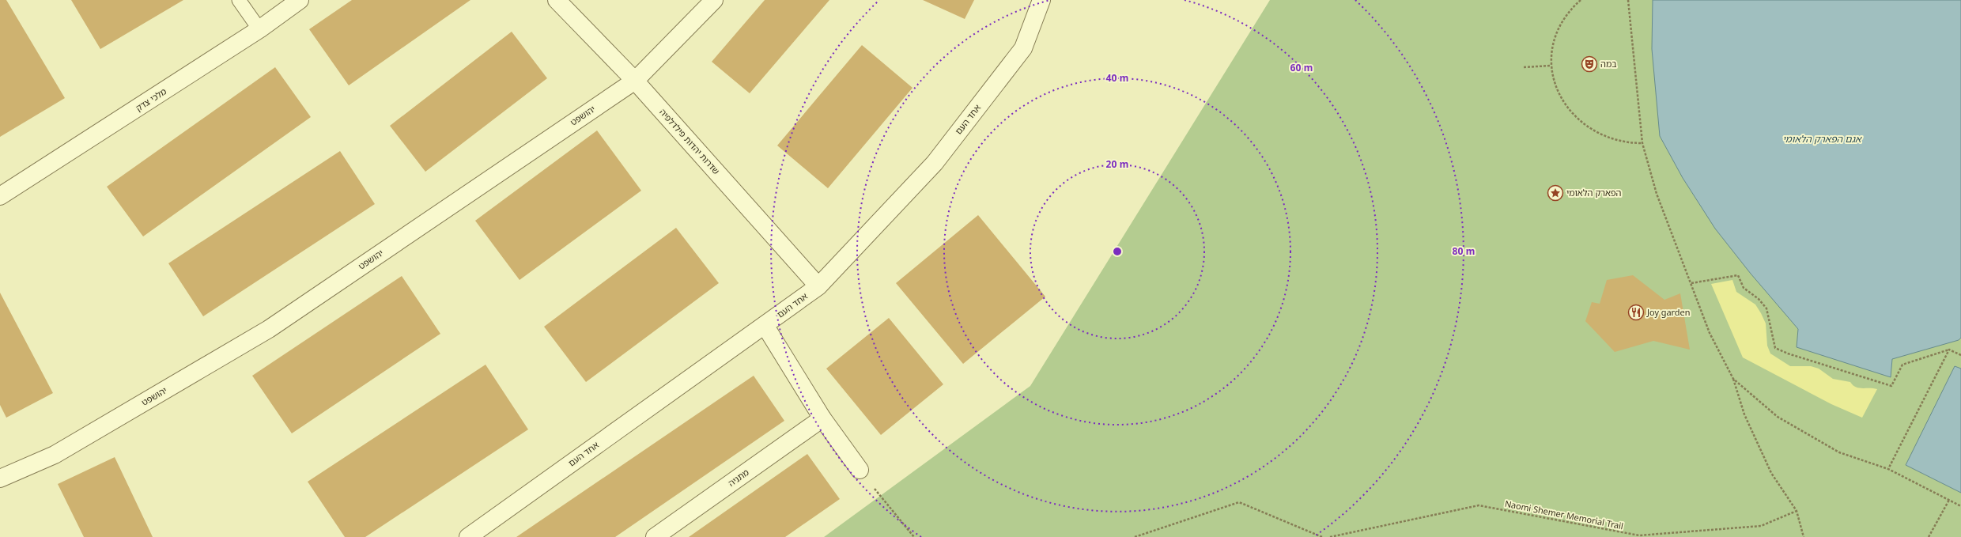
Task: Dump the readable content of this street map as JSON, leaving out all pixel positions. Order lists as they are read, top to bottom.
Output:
{
  "streets": {
    "street": [
      "מלכי צדק",
      "יהושפט",
      "אחד העם",
      "שדרות יהדות פילדלפיה",
      "מתניה"
    ],
    "path": ["Naomi Shemer Memorial Trail"]
  },
  "crossings": [
    ["יהושפט", "שדרות יהדות פילדלפיה"],
    ["אחד העם", "שדרות יהדות פילדלפיה"]
  ],
  "water": ["אגם הפארק הלאומי"],
  "places": {
    "theatre": ["במה"],
    "place": ["הפארק הלאומי"],
    "restaurant": ["Joy garden"]
  },
  "rings": [
    "60 m",
    "40 m",
    "20 m",
    "80 m"
  ]
}
